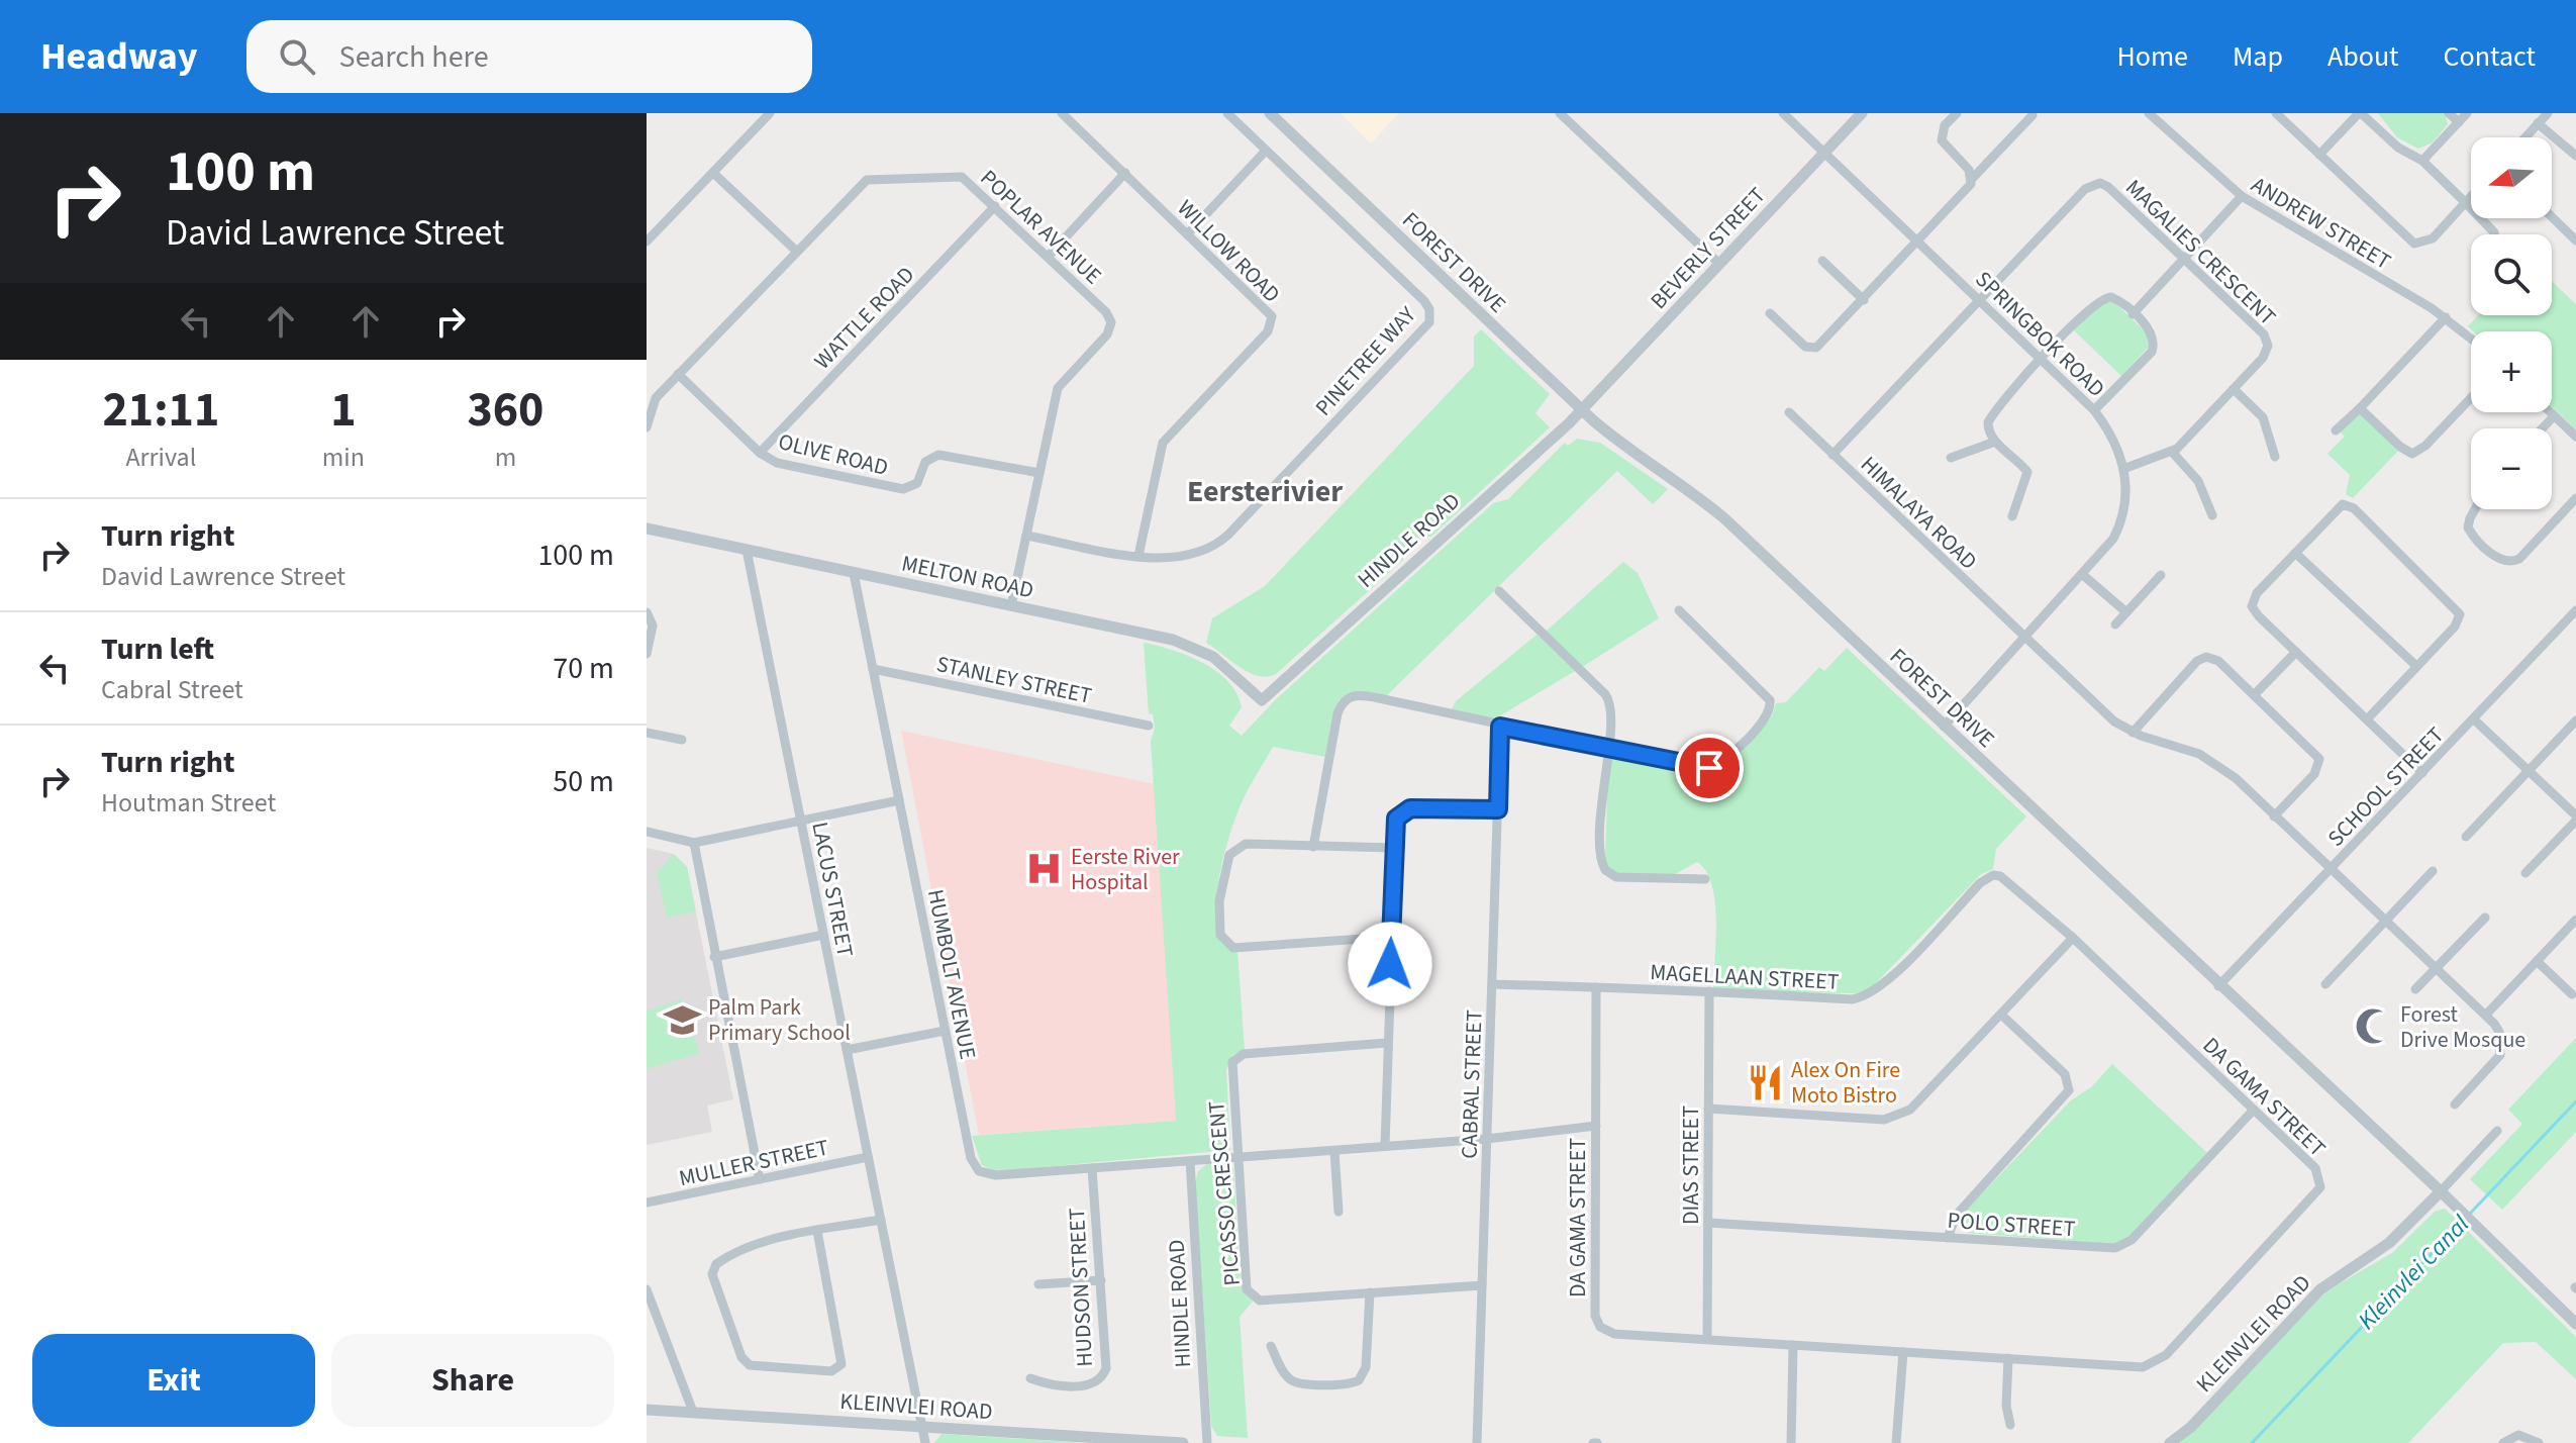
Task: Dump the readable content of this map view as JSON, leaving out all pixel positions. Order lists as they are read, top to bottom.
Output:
{
  "streets": {
    "street": [
      "ANDREW STREET",
      "POPLAR AVENUE",
      "BEVERLY STREET",
      "WILLOW ROAD",
      "MAGALIES CRESCENT",
      "FOREST DRIVE",
      "WATTLE ROAD",
      "SPRINGBOK ROAD",
      "PINETREE WAY",
      "OLIVE ROAD",
      "HIMALAYA ROAD",
      "HINDLE ROAD",
      "MELTON ROAD",
      "STANLEY STREET",
      "SCHOOL STREET",
      "LACUS STREET",
      "HUMBOLT AVENUE",
      "MAGELLAAN STREET",
      "CABRAL STREET",
      "DA GAMA STREET",
      "MULLER STREET",
      "DIAS STREET",
      "PICASSO CRESCENT",
      "POLO STREET",
      "HUDSON STREET",
      "KLEINVLEI ROAD"
    ]
  },
  "crossings": [
    ["POPLAR AVENUE", "WATTLE ROAD"],
    ["POPLAR AVENUE", "OLIVE ROAD"],
    ["POPLAR AVENUE", "MELTON ROAD"],
    ["BEVERLY STREET", "FOREST DRIVE"],
    ["BEVERLY STREET", "SPRINGBOK ROAD"],
    ["BEVERLY STREET", "HINDLE ROAD"],
    ["WILLOW ROAD", "PINETREE WAY"],
    ["MAGALIES CRESCENT", "SPRINGBOK ROAD"],
    ["MAGALIES CRESCENT", "HIMALAYA ROAD"],
    ["FOREST DRIVE", "SPRINGBOK ROAD"],
    ["FOREST DRIVE", "HINDLE ROAD"],
    ["FOREST DRIVE", "SCHOOL STREET"],
    ["FOREST DRIVE", "KLEINVLEI ROAD"],
    ["WATTLE ROAD", "OLIVE ROAD"],
    ["SPRINGBOK ROAD", "HIMALAYA ROAD"],
    ["HIMALAYA ROAD", "SCHOOL STREET"],
    ["HINDLE ROAD", "MELTON ROAD"],
    ["HINDLE ROAD", "HUMBOLT AVENUE"],
    ["MELTON ROAD", "LACUS STREET"],
    ["MELTON ROAD", "HUMBOLT AVENUE"],
    ["STANLEY STREET", "HUMBOLT AVENUE"],
    ["LACUS STREET", "MULLER STREET"],
    ["LACUS STREET", "KLEINVLEI ROAD"],
    ["HUMBOLT AVENUE", "CABRAL STREET"],
    ["HUMBOLT AVENUE", "DA GAMA STREET"],
    ["HUMBOLT AVENUE", "PICASSO CRESCENT"],
    ["HUMBOLT AVENUE", "HUDSON STREET"],
    ["MAGELLAAN STREET", "CABRAL STREET"],
    ["MAGELLAAN STREET", "DA GAMA STREET"],
    ["MAGELLAAN STREET", "DIAS STREET"],
    ["CABRAL STREET", "PICASSO CRESCENT"],
    ["DA GAMA STREET", "DIAS STREET"],
    ["DA GAMA STREET", "POLO STREET"],
    ["DIAS STREET", "POLO STREET"]
  ],
  "districts": ["Eersterivier"],
  "water": ["Kleinvlei Canal"],
  "places": {
    "hospital": ["Eerste River Hospital"],
    "school or university": ["Palm Park Primary School"],
    "mosque": ["Forest Drive Mosque"],
    "restaurant": ["Alex On Fire Moto Bistro"]
  },
  "north": "left",
  "page": {
    "header": "Headway",
    "search": "Search here",
    "nav": [
      "Home",
      "Map",
      "About",
      "Contact"
    ],
    "turn": ["100 m", "David Lawrence Street"],
    "map_buttons": ["+", "−"],
    "eta": [
      "21:11",
      "Arrival",
      "1",
      "min",
      "360",
      "m"
    ],
    "list": [
      {
        "name": "Turn right",
        "note": "David Lawrence Street",
        "value": "100 m"
      },
      {
        "name": "Turn left",
        "note": "Cabral Street",
        "value": "70 m"
      },
      {
        "name": "Turn right",
        "note": "Houtman Street",
        "value": "50 m"
      }
    ],
    "buttons": ["Exit", "Share"]
  }
}
